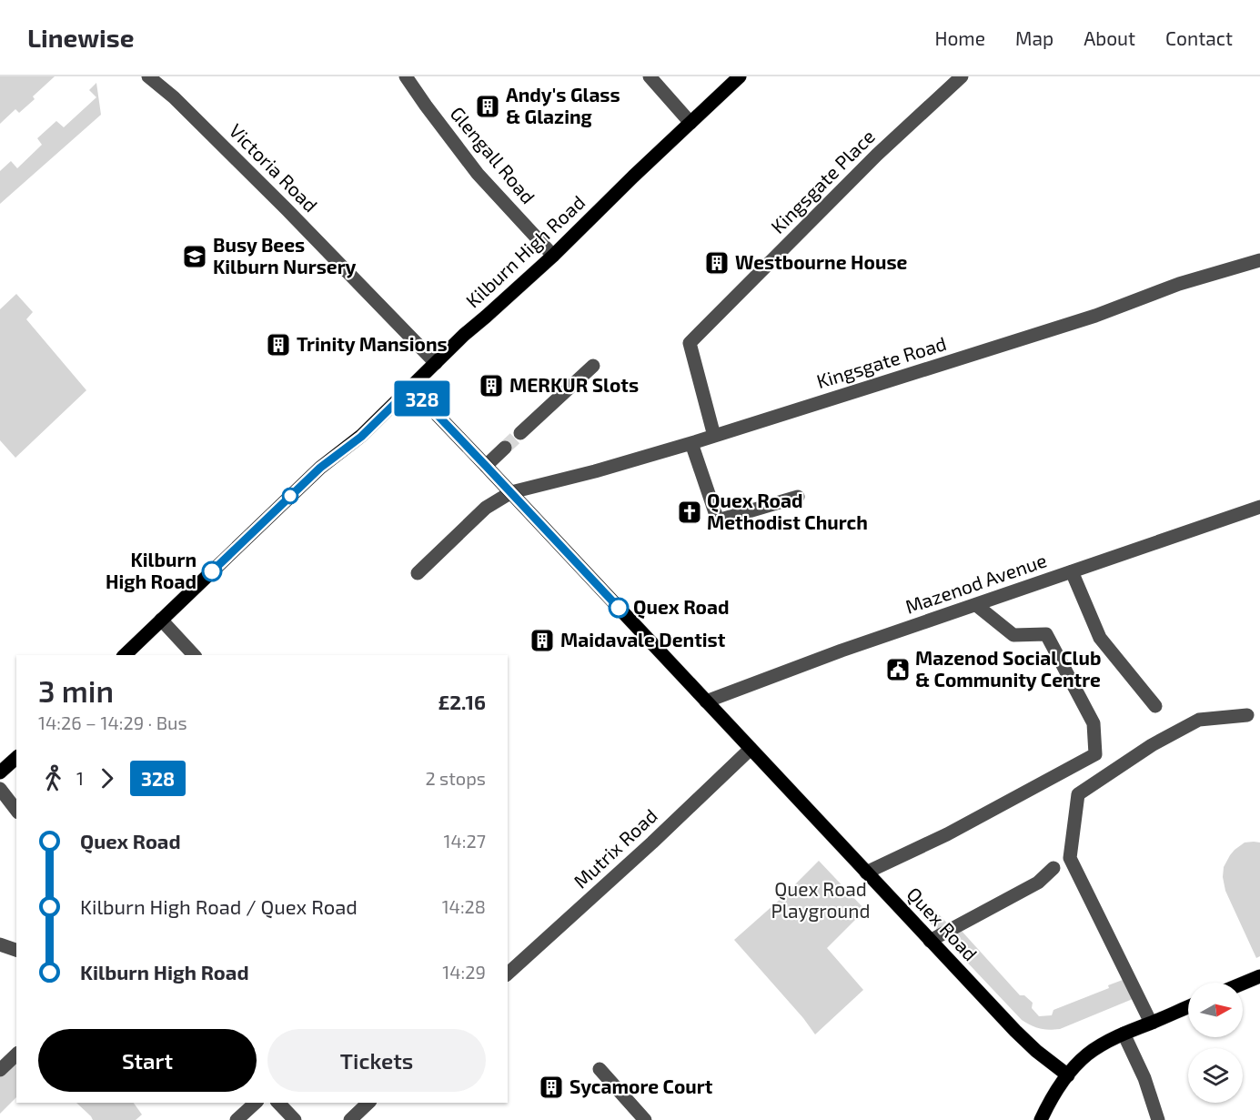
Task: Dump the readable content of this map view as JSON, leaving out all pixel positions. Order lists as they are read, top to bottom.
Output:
{
  "streets": {
    "main road": ["Kilburn High Road", "Quex Road"],
    "street": [
      "Glengall Road",
      "Victoria Road",
      "Kingsgate Place",
      "Kingsgate Road",
      "Mazenod Avenue",
      "Mutrix Road"
    ]
  },
  "crossings": [
    ["Glengall Road", "Kilburn High Road"],
    ["Victoria Road", "Kilburn High Road"],
    ["Kingsgate Place", "Kingsgate Road"],
    ["Kilburn High Road", "Quex Road"],
    ["Kingsgate Road", "Quex Road"],
    ["Mazenod Avenue", "Quex Road"],
    ["Mutrix Road", "Quex Road"]
  ],
  "parks": ["Quex Road Playground"],
  "places": {
    "building": [
      "Andy's Glass & Glazing",
      "Westbourne House",
      "Trinity Mansions",
      "MERKUR Slots",
      "Maidavale Dentist",
      "Sycamore Court"
    ],
    "school or university": ["Busy Bees Kilburn Nursery"],
    "church": ["Quex Road Methodist Church"],
    "other": ["Kilburn High Road", "Quex Road"],
    "public building": ["Mazenod Social Club & Community Centre"]
  },
  "lines": ["bus line 328"],
  "north": "right",
  "page": {
    "header": "Linewise",
    "nav": [
      "Home",
      "Map",
      "About",
      "Contact"
    ],
    "on_map": "328",
    "heading": ["3 min", "14:26 – 14:29 · Bus", "£2.16"],
    "legs": ["1", "328", "2 stops"],
    "list": [
      {
        "name": "Quex Road",
        "value": "14:27"
      },
      {
        "name": "Kilburn High Road / Quex Road",
        "value": "14:28"
      },
      {
        "name": "Kilburn High Road",
        "value": "14:29"
      }
    ],
    "buttons": ["Start", "Tickets"]
  }
}
